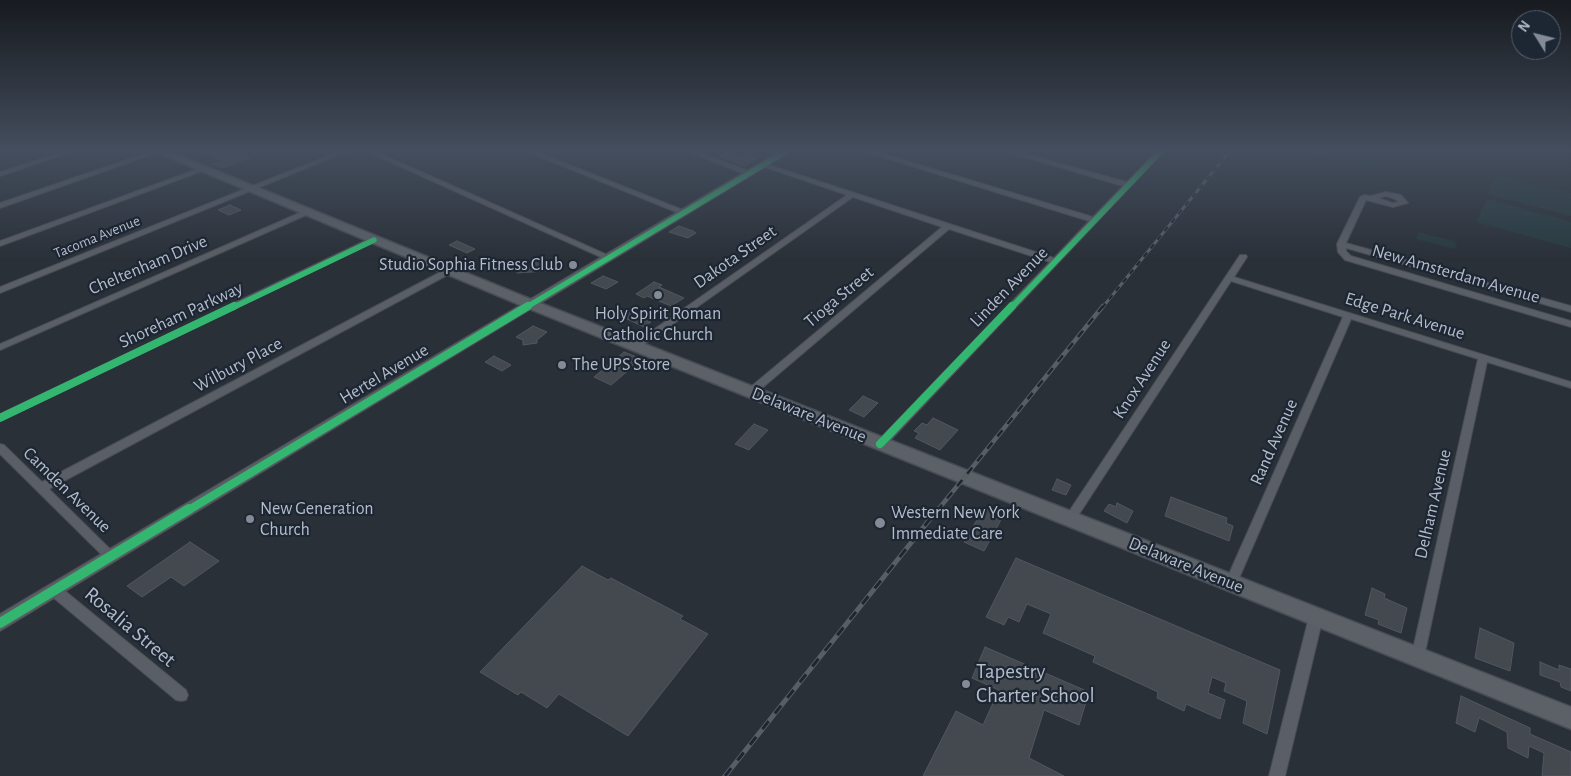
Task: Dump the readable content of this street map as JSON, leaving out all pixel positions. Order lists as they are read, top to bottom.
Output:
{
  "streets": {
    "main road": ["Delaware Avenue"],
    "street": [
      "Tacoma Avenue",
      "Dakota Street",
      "Cheltenham Drive",
      "New Amsterdam Avenue",
      "Linden Avenue",
      "Tioga Street",
      "Shoreham Parkway",
      "Edge Park Avenue",
      "Wilbury Place",
      "Hertel Avenue",
      "Knox Avenue",
      "Rand Avenue",
      "Camden Avenue",
      "Delham Avenue",
      "Rosalia Street"
    ]
  },
  "crossings": [
    ["Tacoma Avenue", "Delaware Avenue"],
    ["Dakota Street", "Delaware Avenue"],
    ["Cheltenham Drive", "Delaware Avenue"],
    ["Linden Avenue", "Delaware Avenue"],
    ["Tioga Street", "Delaware Avenue"],
    ["Shoreham Parkway", "Delaware Avenue"],
    ["Edge Park Avenue", "Knox Avenue"],
    ["Edge Park Avenue", "Rand Avenue"],
    ["Edge Park Avenue", "Delham Avenue"],
    ["Wilbury Place", "Delaware Avenue"],
    ["Wilbury Place", "Camden Avenue"],
    ["Hertel Avenue", "Delaware Avenue"],
    ["Hertel Avenue", "Camden Avenue"],
    ["Hertel Avenue", "Rosalia Street"],
    ["Knox Avenue", "Delaware Avenue"],
    ["Delaware Avenue", "Rand Avenue"],
    ["Delaware Avenue", "Delham Avenue"]
  ],
  "places": [
    "Studio Sophia Fitness Club",
    "Holy Spirit Roman Catholic Church",
    "The UPS Store",
    "New Generation Church",
    "Western New York Immediate Care",
    "Tapestry Charter School"
  ],
  "north": "top left"
}
